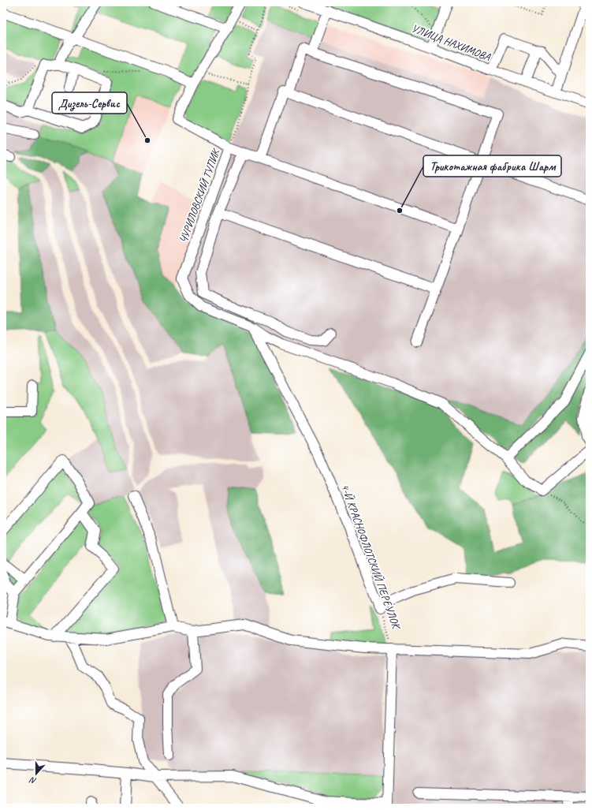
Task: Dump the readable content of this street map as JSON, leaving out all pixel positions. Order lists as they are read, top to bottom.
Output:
{
  "streets": {
    "street": ["УЛИЦА НАХИМОВА", "ЧУРИЛОВСКИЙ ТУПИК", "4-Й КРАСНОФЛОТСКИЙ ПЕРЕУЛОК"]
  },
  "crossings": [
    ["ЧУРИЛОВСКИЙ ТУПИК", "4-Й КРАСНОФЛОТСКИЙ ПЕРЕУЛОК"]
  ],
  "places": ["Дизель-Сервис", "Трикотажная фабрика Шарм"],
  "north": "bottom"
}
